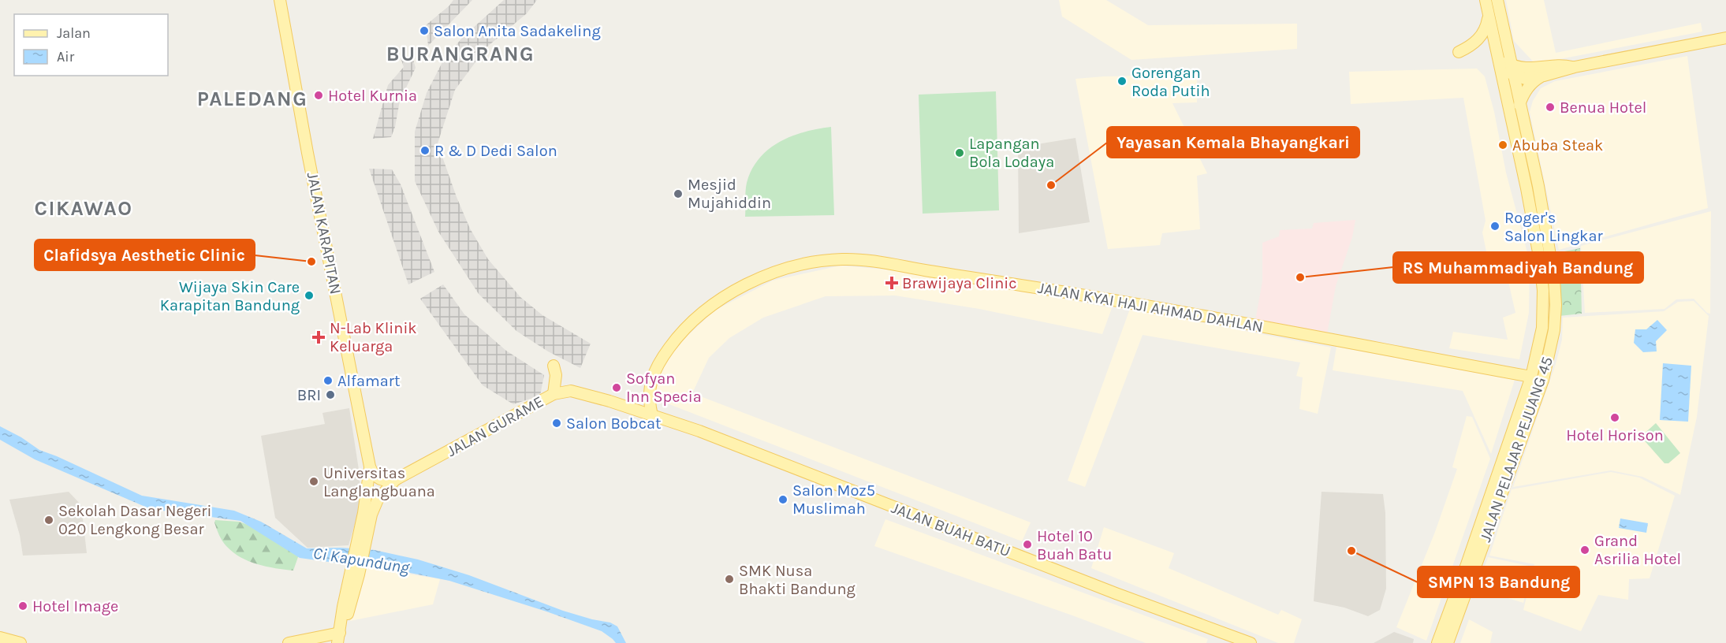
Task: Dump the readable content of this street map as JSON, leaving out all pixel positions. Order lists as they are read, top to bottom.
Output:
{
  "streets": {
    "main road": [
      "JALAN KARAPITAN",
      "JALAN KYAI HAJI AHMAD DAHLAN",
      "JALAN GURAME",
      "JALAN PELAJAR PEJUANG 45",
      "JALAN BUAH BATU"
    ]
  },
  "crossings": [
    ["JALAN KYAI HAJI AHMAD DAHLAN", "JALAN PELAJAR PEJUANG 45"],
    ["JALAN KYAI HAJI AHMAD DAHLAN", "JALAN BUAH BATU"],
    ["JALAN GURAME", "JALAN BUAH BATU"]
  ],
  "districts": ["BURANGRANG", "PALEDANG", "CIKAWAO"],
  "water": ["Ci Kapundung"],
  "places": {
    "other": [
      "Salon Anita Sadakeling",
      "Gorengan Roda Putih",
      "Hotel Kurnia",
      "Benua Hotel",
      "Abuba Steak",
      "R & D Dedi Salon",
      "Lapangan Bola Lodaya",
      "Yayasan Kemala Bhayangkari",
      "Mesjid Mujahiddin",
      "Roger's Salon Lingkar",
      "Clafidsya Aesthetic Clinic",
      "RS Muhammadiyah Bandung",
      "Wijaya Skin Care Karapitan Bandung",
      "Alfamart",
      "Sofyan Inn Specia",
      "BRI",
      "Hotel Horison",
      "Salon Bobcat",
      "Universitas Langlangbuana",
      "Salon Moz5 Muslimah",
      "Sekolah Dasar Negeri 020 Lengkong Besar",
      "Hotel 10 Buah Batu",
      "Grand Asrilia Hotel",
      "SMPN 13 Bandung",
      "SMK Nusa Bhakti Bandung",
      "Hotel Image"
    ],
    "health": ["Brawijaya Clinic", "N-Lab Klinik Keluarga"]
  },
  "legend": ["Jalan", "Air"]
}
